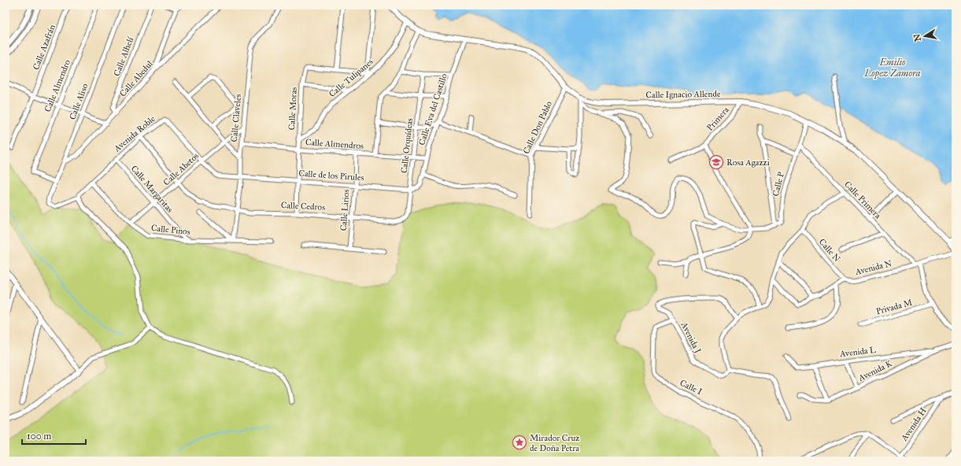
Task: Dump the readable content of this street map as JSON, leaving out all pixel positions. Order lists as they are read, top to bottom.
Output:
{
  "streets": {
    "street": [
      "Calle Azafrán",
      "Calle Alhelí",
      "Calle Tulipanes",
      "Calle Abedul",
      "Calle Almendro",
      "Calle Ignacio Allende",
      "Calle Aliso",
      "Calle Moras",
      "Calle Eva del Castillo",
      "Calle Claveles",
      "Primera",
      "Calle Don Pablo",
      "Avenida Roble",
      "Calle Almendros",
      "Calle Orquídeas",
      "Calle Abetos",
      "Calle de los Pirules",
      "Calle P",
      "Calle Margaritas",
      "Calle Primera",
      "Calle Cedros",
      "Calle Lirios",
      "Calle Pinos",
      "Calle N",
      "Avenida N",
      "Privada M",
      "Avenida J",
      "Avenida L",
      "Avenida K",
      "Calle I",
      "Avenida H"
    ]
  },
  "crossings": [
    ["Calle Alhelí", "Calle Abedul"],
    ["Calle Tulipanes", "Calle Ignacio Allende"],
    ["Calle Tulipanes", "Calle Moras"],
    ["Calle Abedul", "Calle Aliso"],
    ["Calle Almendro", "Calle Aliso"],
    ["Calle Ignacio Allende", "Calle Eva del Castillo"],
    ["Calle Ignacio Allende", "Primera"],
    ["Calle Ignacio Allende", "Calle Don Pablo"],
    ["Calle Ignacio Allende", "Calle P"],
    ["Calle Ignacio Allende", "Avenida N"],
    ["Calle Moras", "Calle Almendros"],
    ["Calle Moras", "Calle de los Pirules"],
    ["Calle Moras", "Calle Cedros"],
    ["Calle Eva del Castillo", "Calle Almendros"],
    ["Calle Eva del Castillo", "Calle de los Pirules"],
    ["Calle Claveles", "Calle Almendros"],
    ["Calle Claveles", "Calle Abetos"],
    ["Calle Claveles", "Calle de los Pirules"],
    ["Calle Claveles", "Calle Cedros"],
    ["Calle Claveles", "Calle Pinos"],
    ["Avenida Roble", "Calle de los Pirules"],
    ["Avenida Roble", "Calle Margaritas"],
    ["Calle Almendros", "Calle Orquídeas"],
    ["Calle Almendros", "Calle Lirios"],
    ["Calle Orquídeas", "Calle de los Pirules"],
    ["Calle Orquídeas", "Calle Cedros"],
    ["Calle Abetos", "Calle de los Pirules"],
    ["Calle Abetos", "Calle Margaritas"],
    ["Calle Abetos", "Calle Cedros"],
    ["Calle Abetos", "Calle Pinos"],
    ["Calle de los Pirules", "Calle Lirios"],
    ["Calle P", "Calle Primera"],
    ["Calle Margaritas", "Calle Pinos"],
    ["Calle Primera", "Avenida N"],
    ["Calle Cedros", "Calle Lirios"],
    ["Calle N", "Avenida N"],
    ["Avenida J", "Calle I"],
    ["Avenida L", "Avenida K"]
  ],
  "water": ["Emilio Lopez Zamora"],
  "places": {
    "school or university": ["Rosa Agazzi"],
    "place": ["Mirador Cruz de Doña Petra"]
  },
  "scale_bar": "100 m",
  "north": "left"
}
